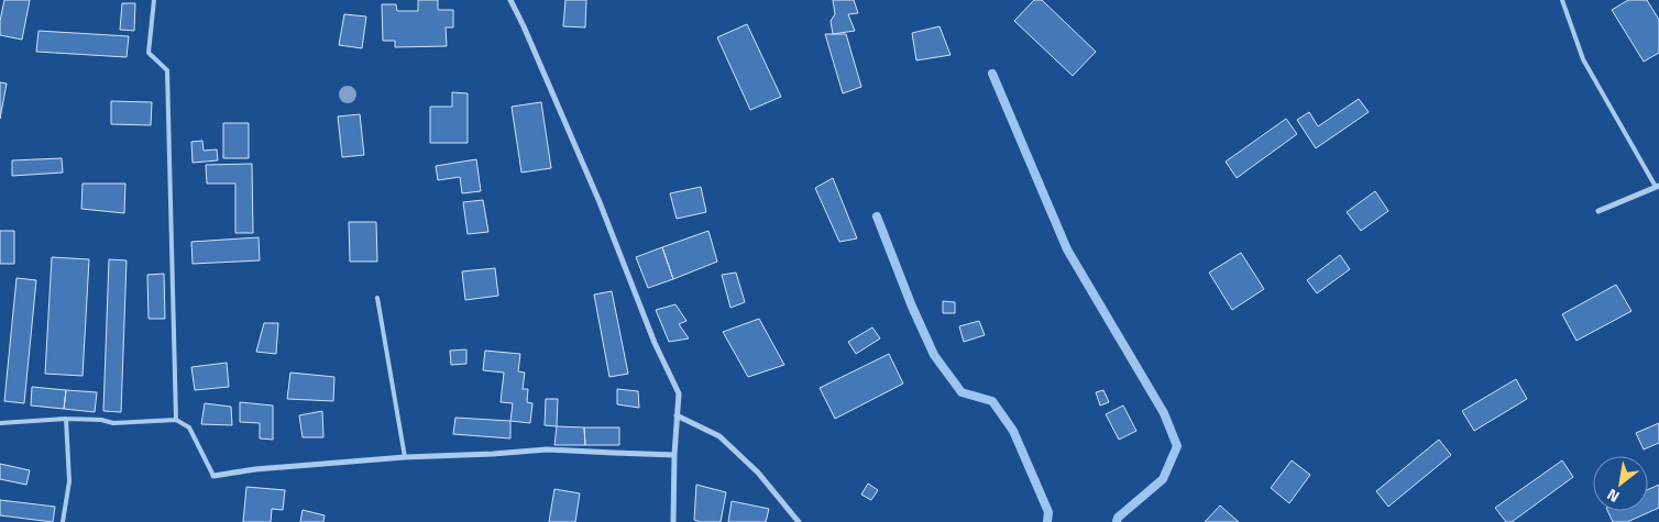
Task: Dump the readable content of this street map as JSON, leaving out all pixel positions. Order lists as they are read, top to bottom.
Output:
{
  "north": "bottom left"
}
